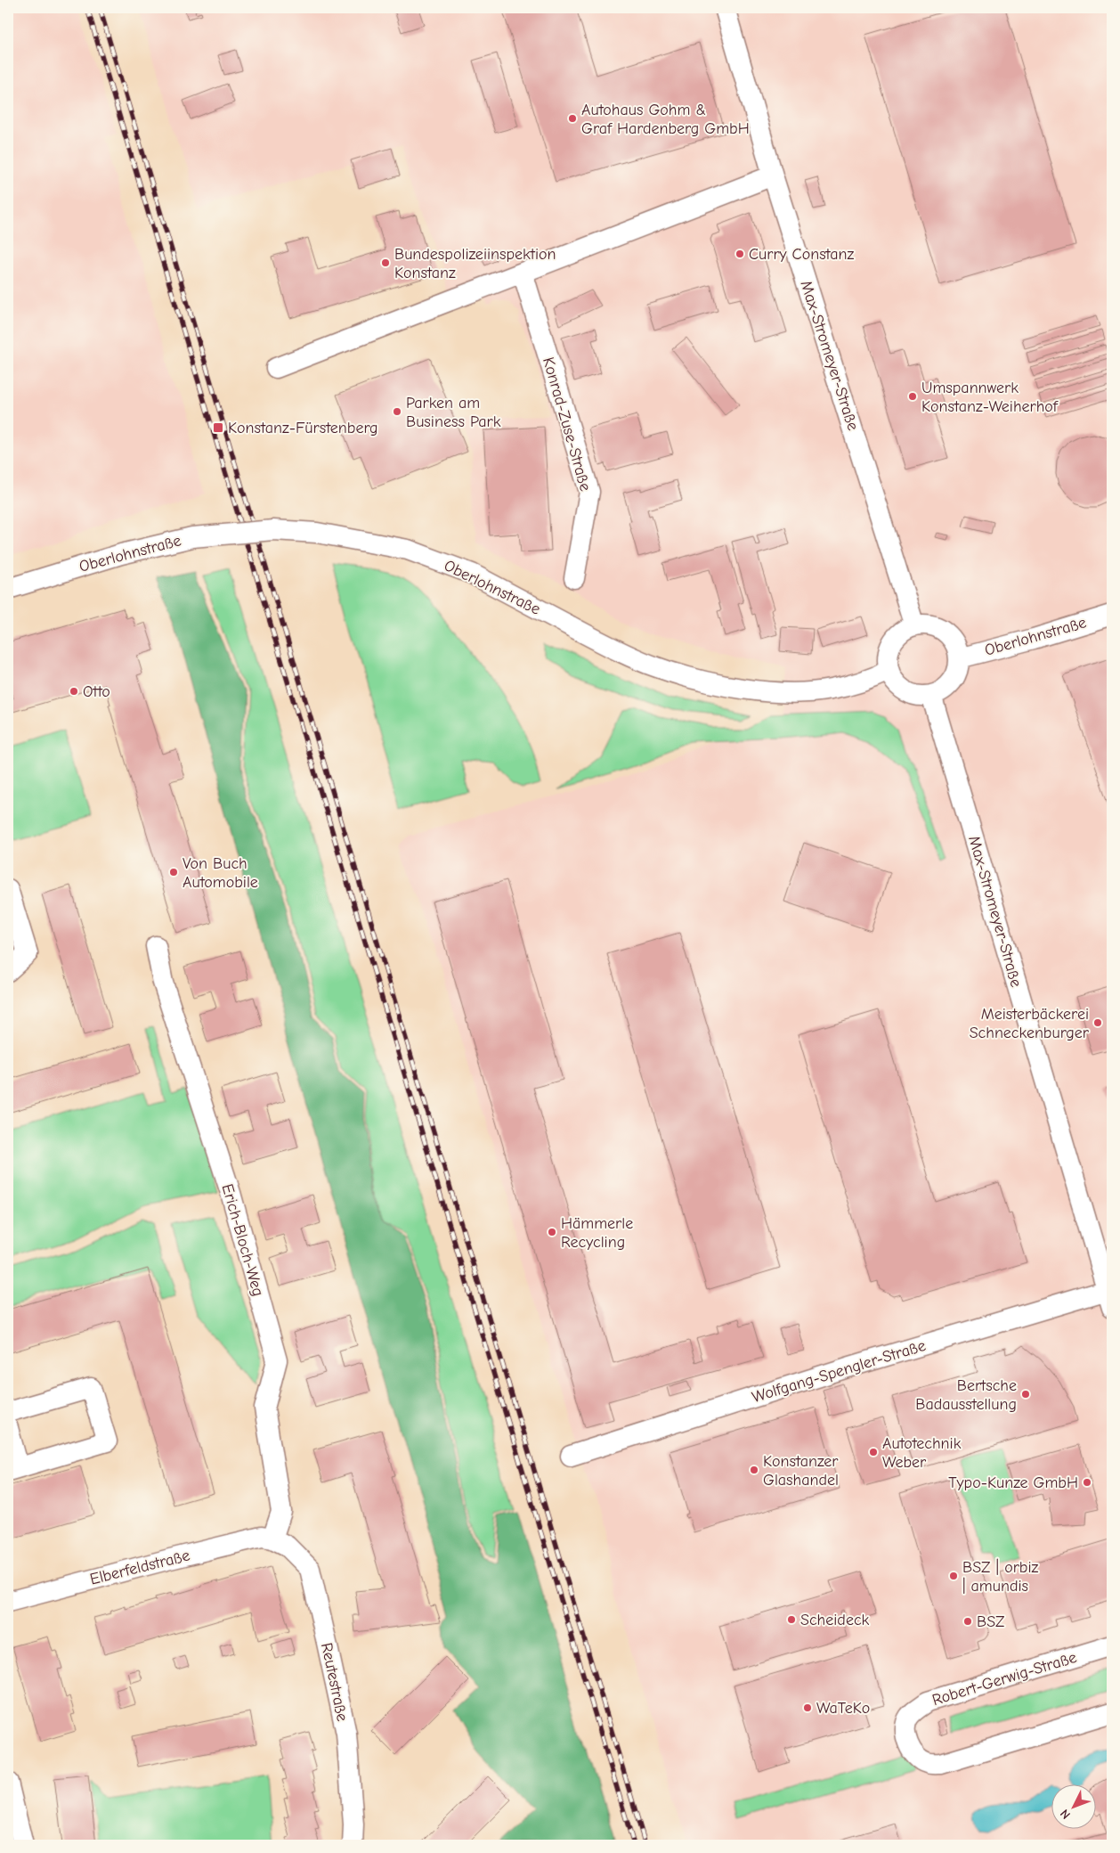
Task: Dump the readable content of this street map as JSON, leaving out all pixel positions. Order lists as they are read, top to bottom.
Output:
{
  "streets": {
    "street": [
      "Max-Stromeyer-Straße",
      "Konrad-Zuse-Straße",
      "Oberlohnstraße",
      "Erich-Bloch-Weg",
      "Wolfgang-Spengler-Straße",
      "Elberfeldstraße",
      "Robert-Gerwig-Straße",
      "Reutestraße"
    ]
  },
  "crossings": [
    ["Max-Stromeyer-Straße", "Oberlohnstraße"],
    ["Max-Stromeyer-Straße", "Wolfgang-Spengler-Straße"],
    ["Erich-Bloch-Weg", "Elberfeldstraße"],
    ["Erich-Bloch-Weg", "Reutestraße"],
    ["Elberfeldstraße", "Reutestraße"]
  ],
  "places": {
    "other": [
      "Autohaus Gohm & Graf Hardenberg GmbH",
      "Curry Constanz",
      "Bundespolizeiinspektion Konstanz",
      "Umspannwerk Konstanz-Weiherhof",
      "Parken am Business Park",
      "Otto",
      "Von Buch Automobile",
      "Meisterbäckerei Schneckenburger",
      "Hämmerle Recycling",
      "Bertsche Badausstellung",
      "Autotechnik Weber",
      "Konstanzer Glashandel",
      "Typo-Kunze GmbH",
      "BSZ | orbiz | amundis",
      "Scheideck",
      "BSZ",
      "WaTeKo"
    ],
    "transit": ["Konstanz-Fürstenberg"]
  },
  "north": "bottom left"
}
